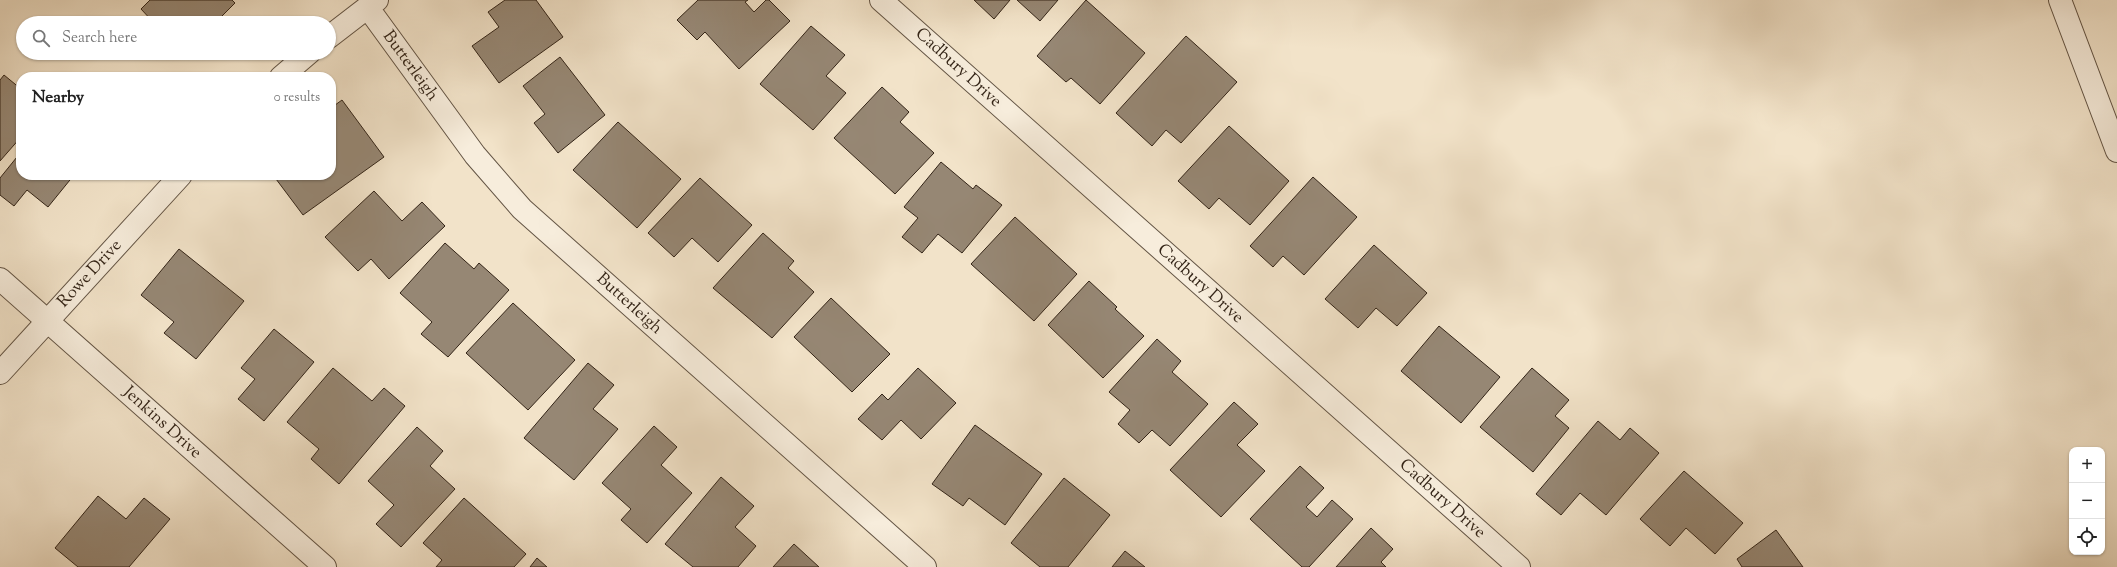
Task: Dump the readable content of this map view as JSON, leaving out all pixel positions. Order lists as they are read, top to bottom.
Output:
{
  "streets": {
    "street": [
      "Butterleigh",
      "Cadbury Drive",
      "Rowe Drive",
      "Jenkins Drive"
    ]
  },
  "crossings": [
    ["Rowe Drive", "Jenkins Drive"]
  ],
  "page": {
    "search": "Search here",
    "heading": ["Nearby", "0 results"],
    "map_buttons": ["+", "−"]
  }
}
